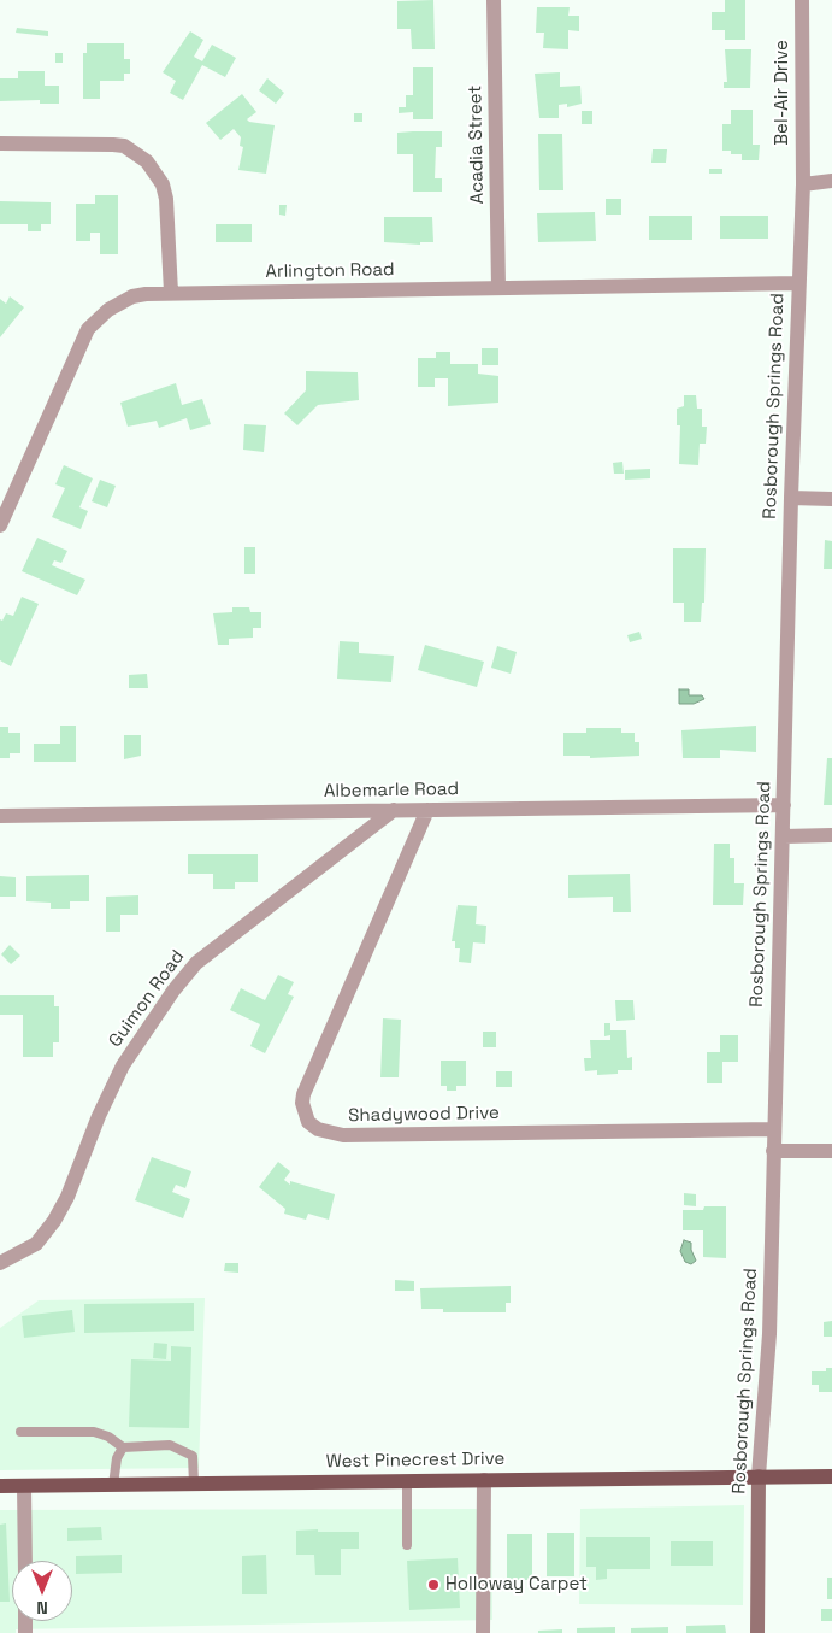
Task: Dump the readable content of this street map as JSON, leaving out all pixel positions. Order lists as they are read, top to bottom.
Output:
{
  "streets": {
    "main road": ["West Pinecrest Drive"],
    "street": [
      "Bel-Air Drive",
      "Acadia Street",
      "Arlington Road",
      "Rosborough Springs Road",
      "Albemarle Road",
      "Guimon Road",
      "Shadywood Drive"
    ]
  },
  "crossings": [
    ["Bel-Air Drive", "Rosborough Springs Road"],
    ["Acadia Street", "Arlington Road"],
    ["Arlington Road", "Rosborough Springs Road"],
    ["Rosborough Springs Road", "Albemarle Road"],
    ["Rosborough Springs Road", "Shadywood Drive"],
    ["Rosborough Springs Road", "West Pinecrest Drive"],
    ["Albemarle Road", "Guimon Road"],
    ["Albemarle Road", "Shadywood Drive"]
  ],
  "places": ["Holloway Carpet"],
  "north": "bottom"
}
